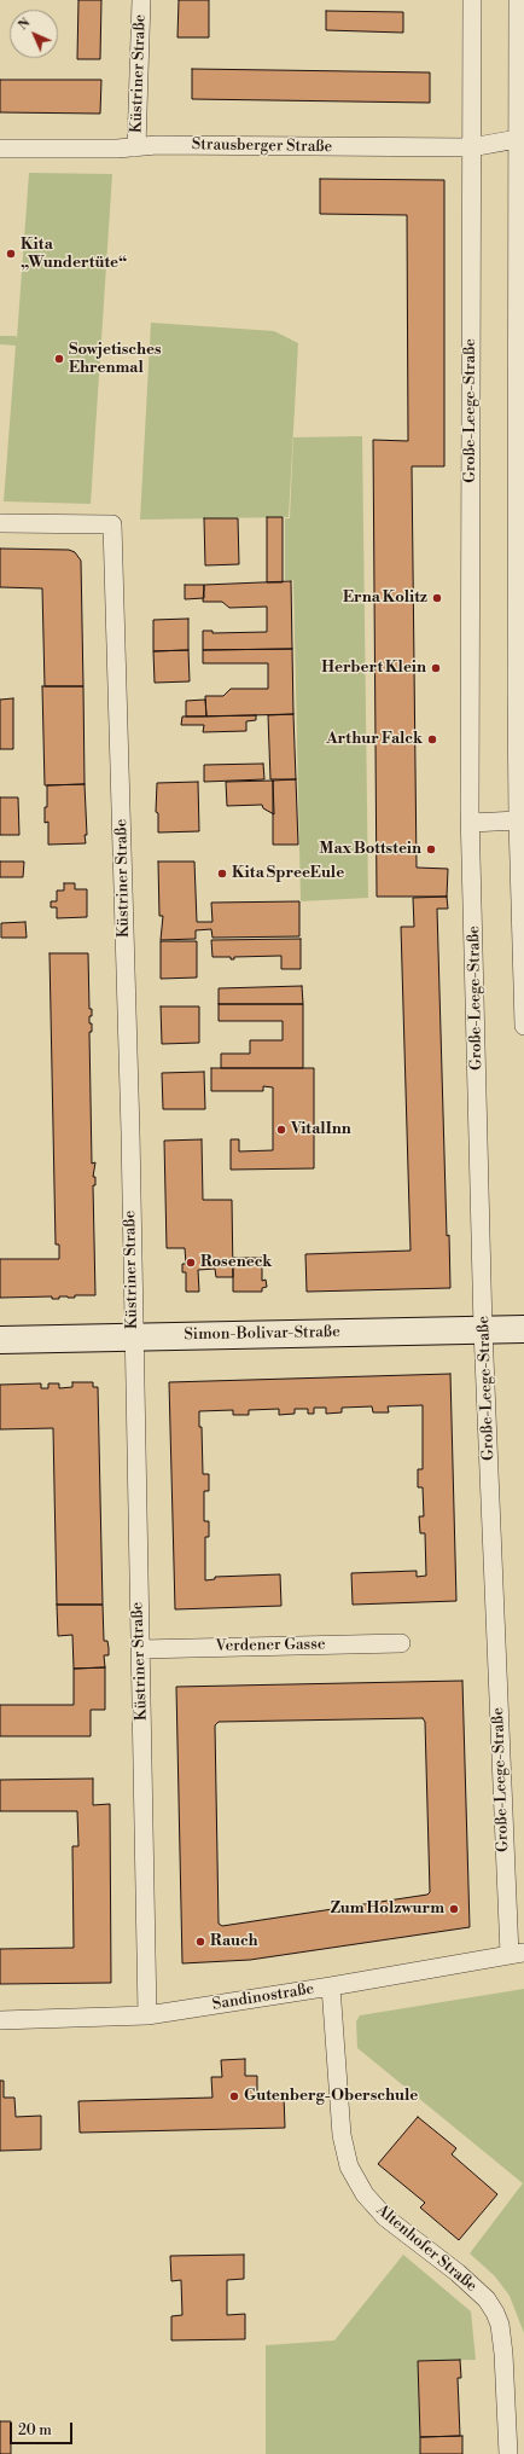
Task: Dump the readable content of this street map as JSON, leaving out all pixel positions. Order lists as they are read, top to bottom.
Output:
{
  "streets": {
    "street": [
      "Küstriner Straße",
      "Strausberger Straße",
      "Große-Leege-Straße",
      "Simon-Bolivar-Straße",
      "Verdener Gasse",
      "Sandinostraße",
      "Altenhofer Straße"
    ]
  },
  "crossings": [
    ["Küstriner Straße", "Strausberger Straße"],
    ["Küstriner Straße", "Simon-Bolivar-Straße"],
    ["Küstriner Straße", "Verdener Gasse"],
    ["Küstriner Straße", "Sandinostraße"],
    ["Strausberger Straße", "Große-Leege-Straße"],
    ["Große-Leege-Straße", "Simon-Bolivar-Straße"],
    ["Große-Leege-Straße", "Sandinostraße"],
    ["Sandinostraße", "Altenhofer Straße"]
  ],
  "places": [
    "Kita „Wundertüte“",
    "Sowjetisches Ehrenmal",
    "Erna Kolitz",
    "Herbert Klein",
    "Arthur Falck",
    "Max Bottstein",
    "Kita SpreeEule",
    "VitalInn",
    "Roseneck",
    "Zum Holzwurm",
    "Rauch",
    "Gutenberg-Oberschule"
  ],
  "scale_bar": "20 m",
  "north": "top left"
}
